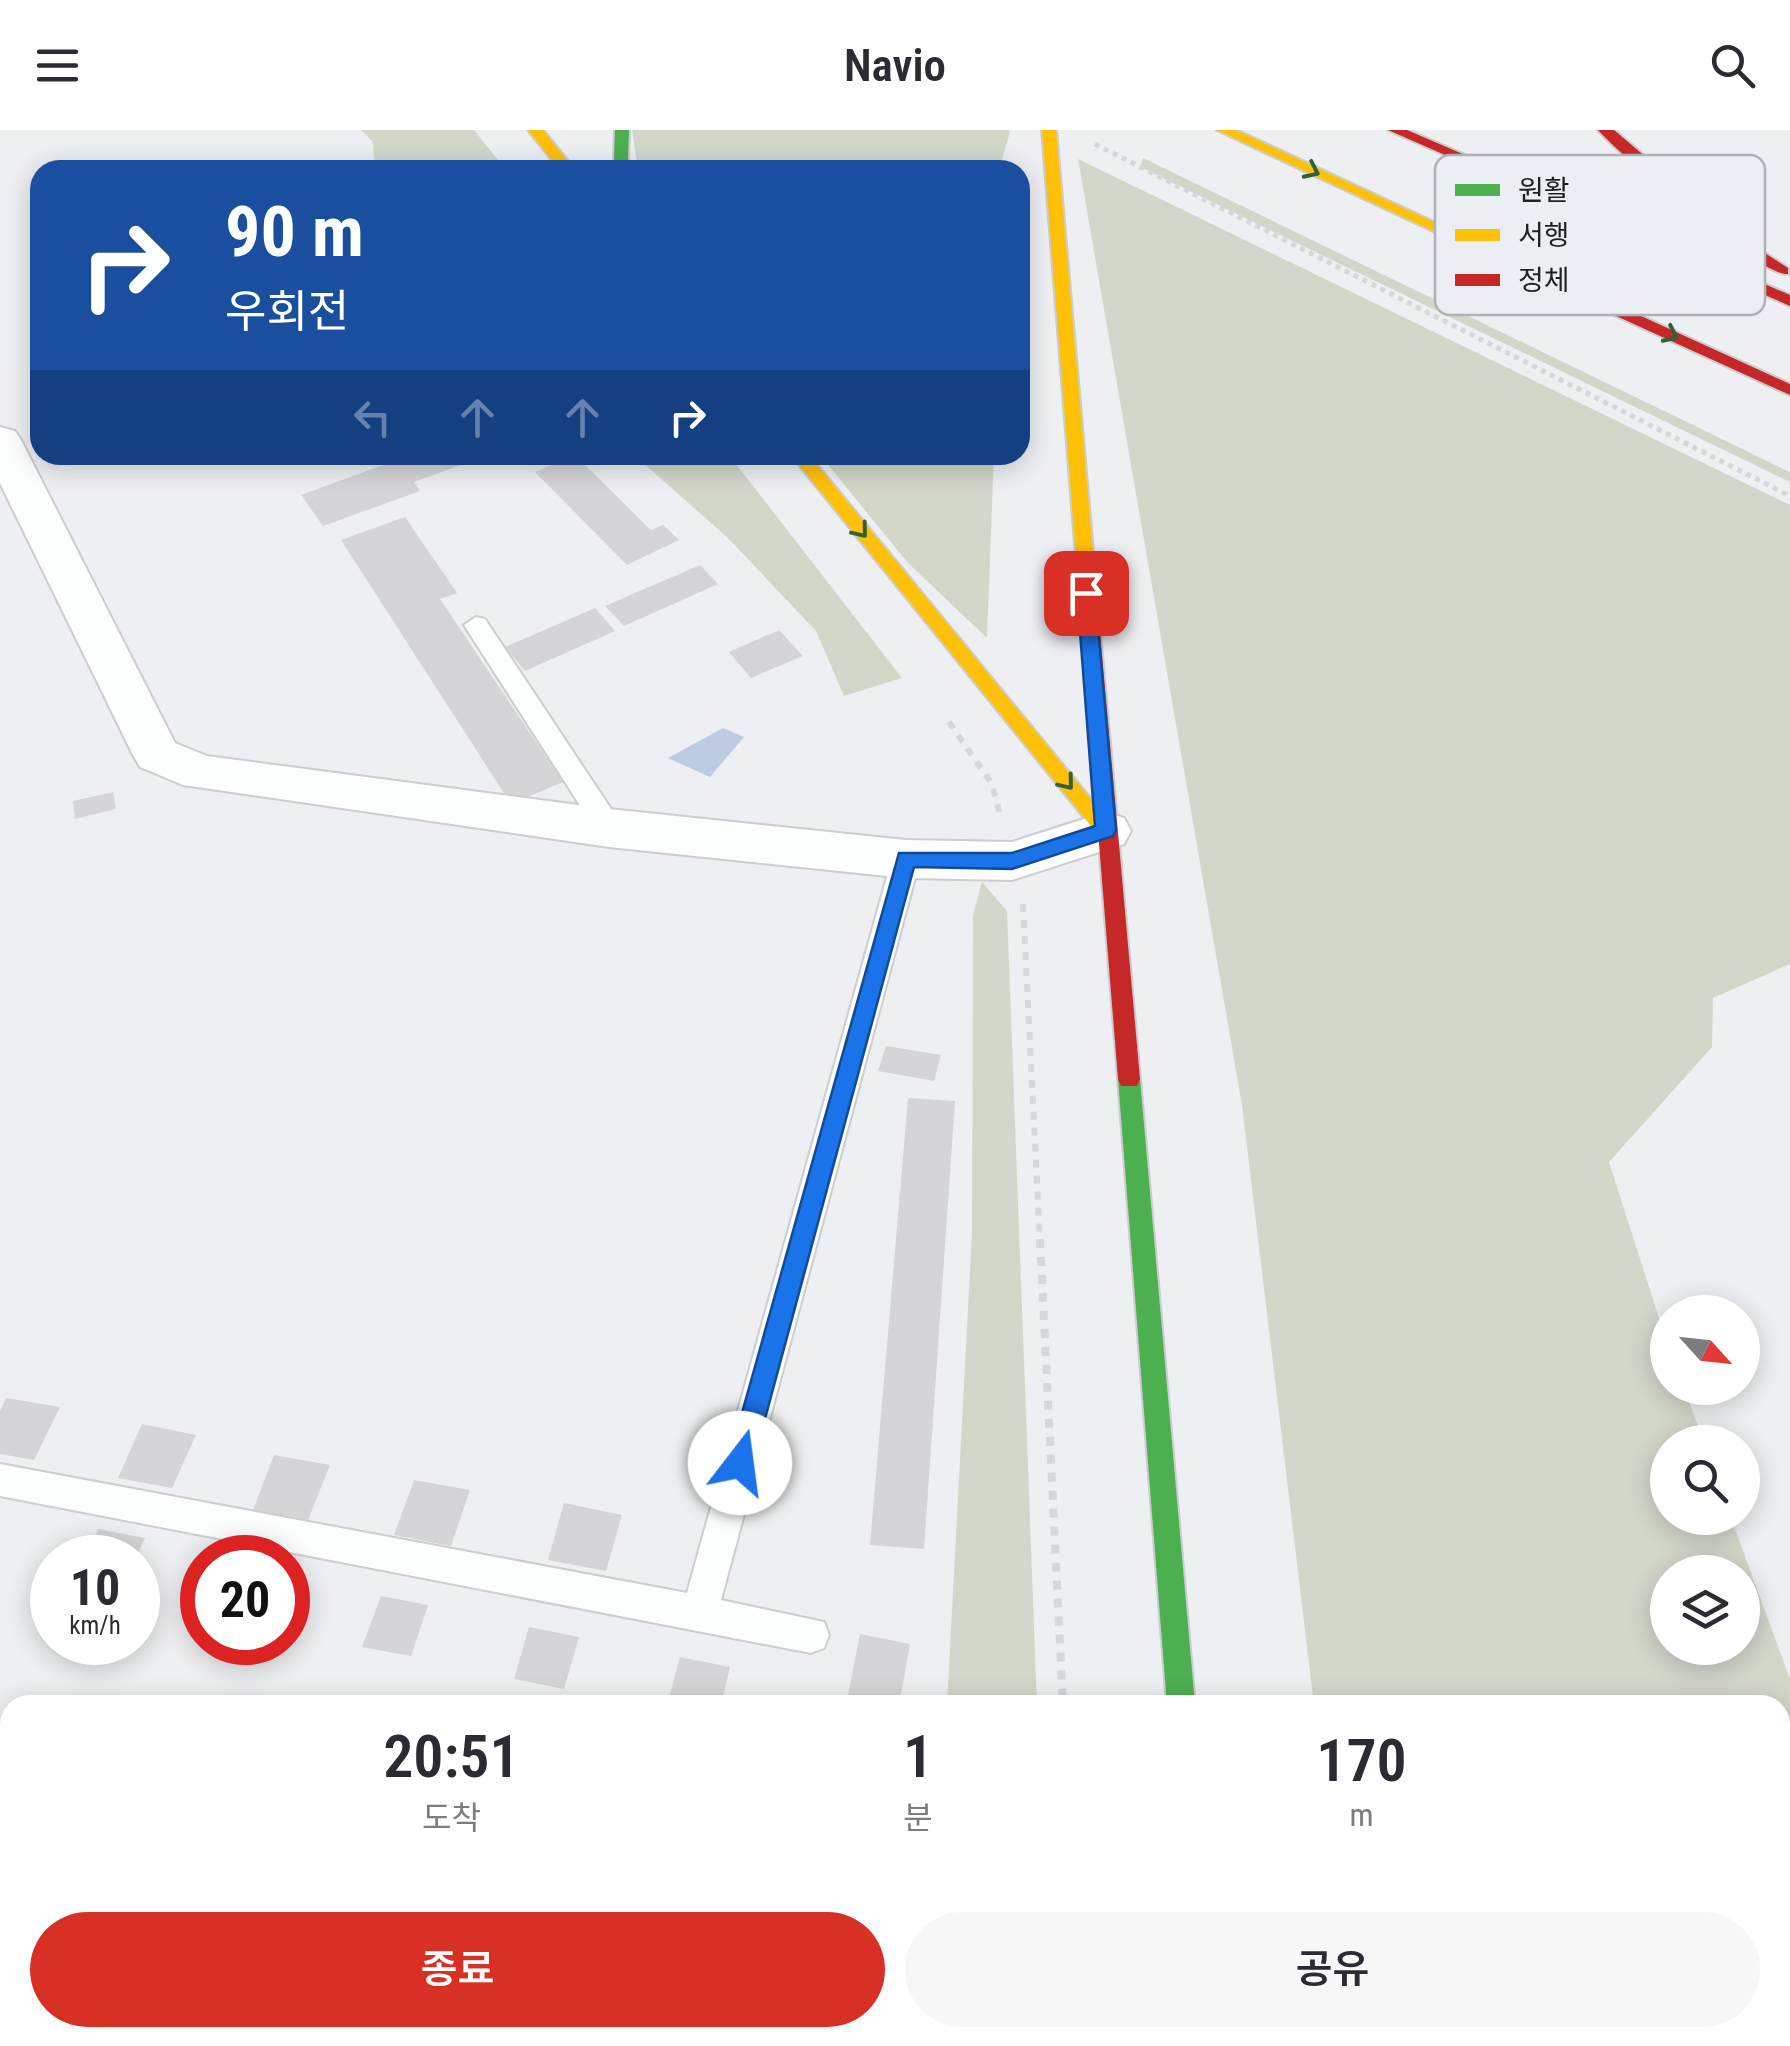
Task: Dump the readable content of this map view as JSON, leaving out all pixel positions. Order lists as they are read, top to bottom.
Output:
{
  "legend": ["원활", "서행", "정체"],
  "north": "bottom right",
  "page": {
    "header": "Navio",
    "turn": ["90 m", "우회전"],
    "speed": "10 km/h",
    "limit": "20",
    "eta": [
      "20:51",
      "도착",
      "1",
      "분",
      "170",
      "m"
    ],
    "buttons": ["종료", "공유"]
  }
}
